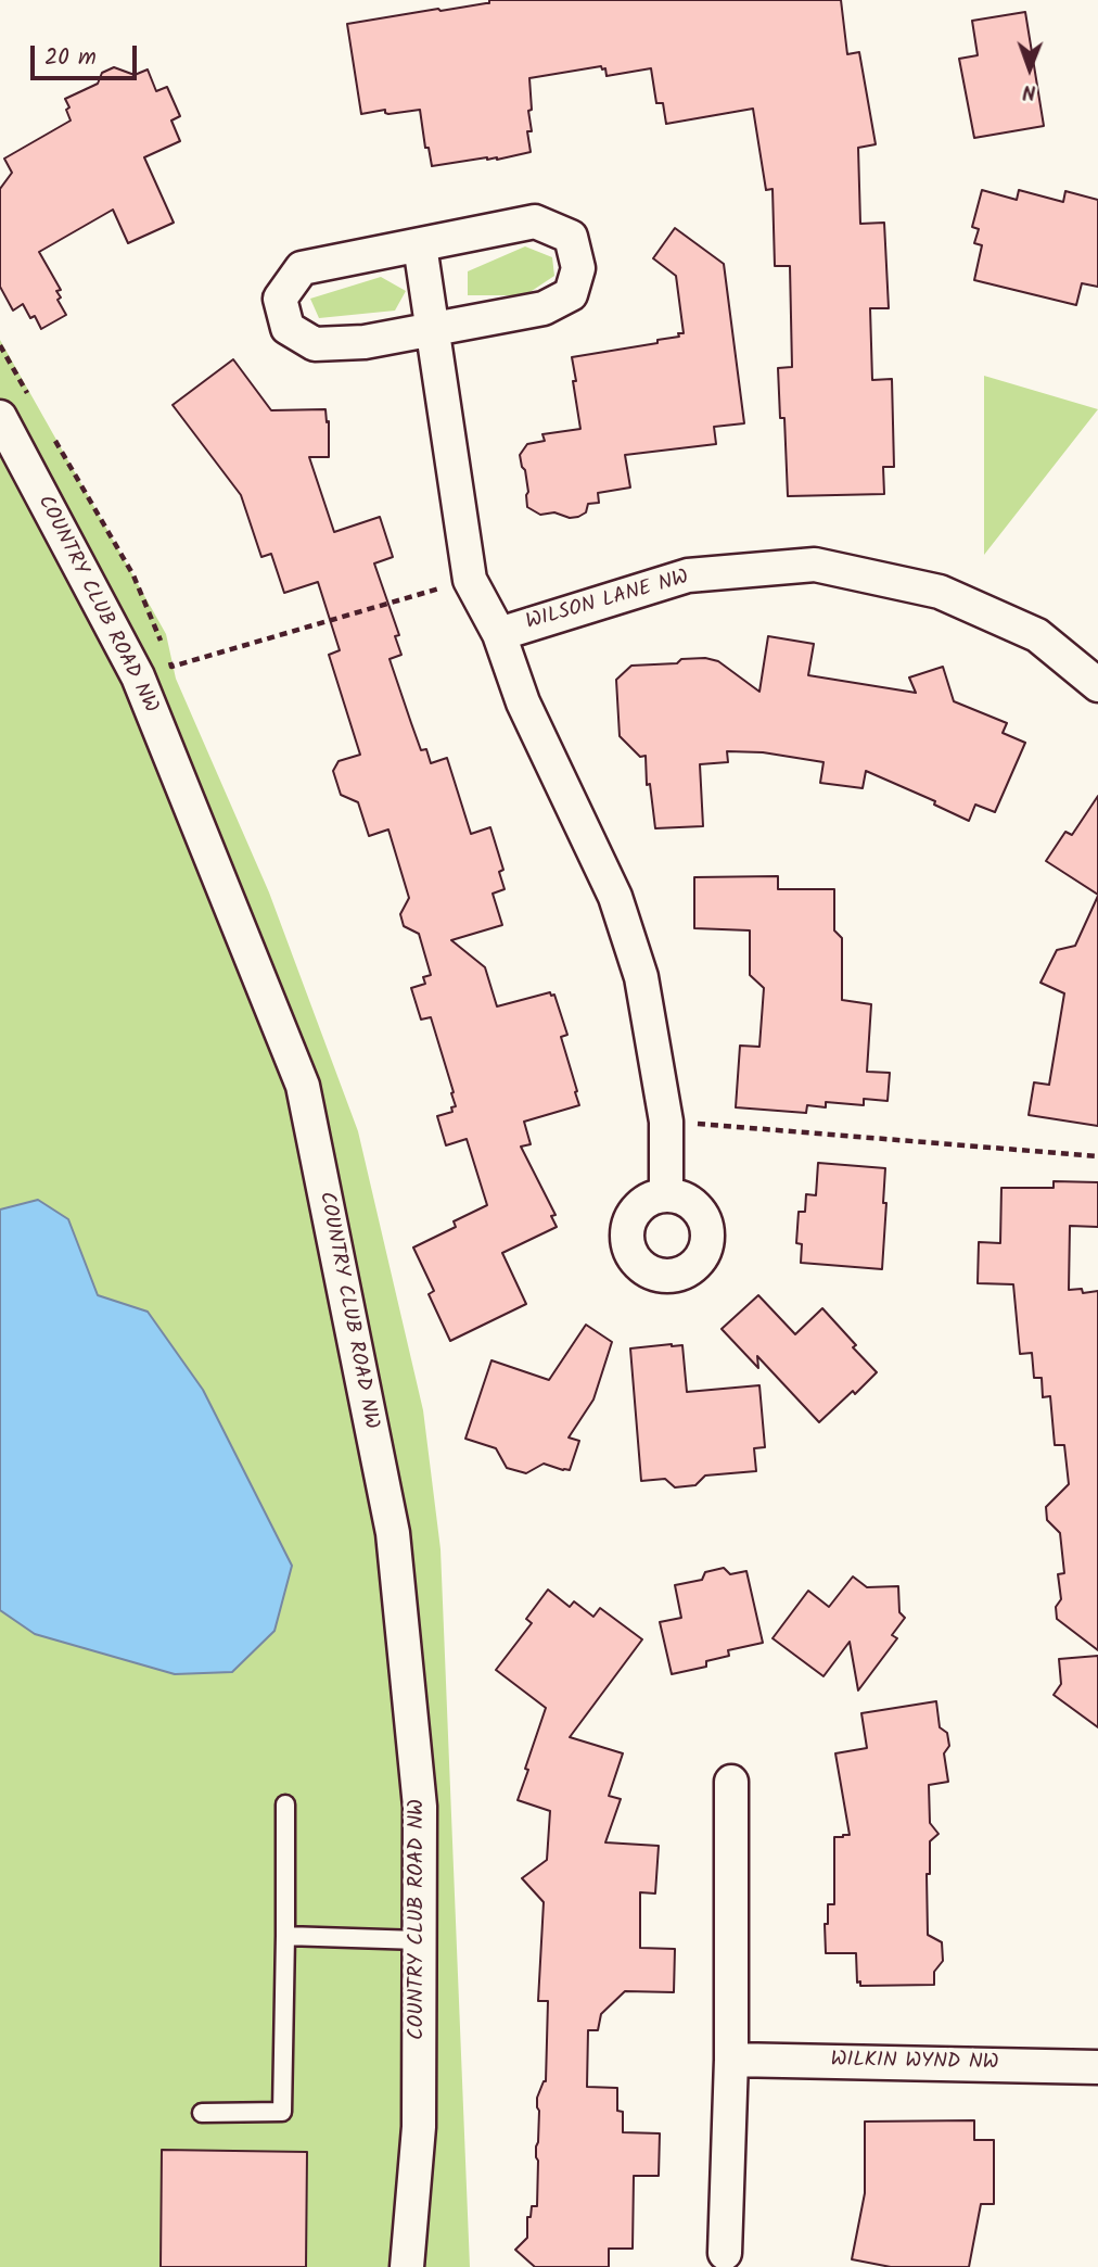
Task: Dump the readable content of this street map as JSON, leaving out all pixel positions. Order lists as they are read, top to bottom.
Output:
{
  "streets": {
    "street": ["WILSON LANE NW", "COUNTRY CLUB ROAD NW", "WILKIN WYND NW"]
  },
  "scale_bar": "20 m",
  "north": "bottom"
}
